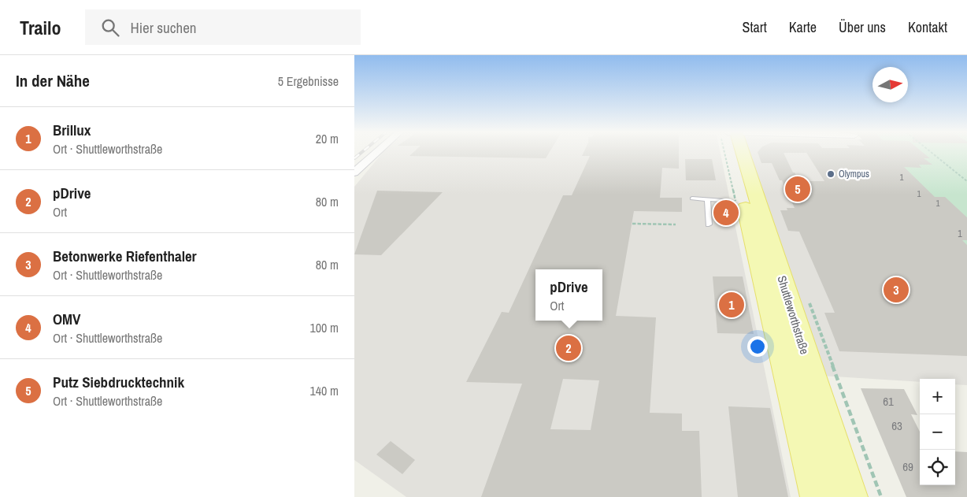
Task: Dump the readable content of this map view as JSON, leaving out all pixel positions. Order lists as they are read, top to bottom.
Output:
{
  "streets": {
    "main road": ["Shuttleworthstraße"]
  },
  "places": ["Olympus"],
  "house_numbers": [
    "1",
    "1",
    "1",
    "1",
    "61",
    "63",
    "69"
  ],
  "north": "right",
  "page": {
    "header": "Trailo",
    "search": "Hier suchen",
    "nav": [
      "Start",
      "Karte",
      "Über uns",
      "Kontakt"
    ],
    "heading": ["In der Nähe", "5 Ergebnisse"],
    "list": [
      {
        "mark": "1",
        "name": "Brillux",
        "note": "Ort · Shuttleworthstraße",
        "value": "20 m"
      },
      {
        "mark": "2",
        "name": "pDrive",
        "note": "Ort",
        "value": "80 m"
      },
      {
        "mark": "3",
        "name": "Betonwerke Riefenthaler",
        "note": "Ort · Shuttleworthstraße",
        "value": "80 m"
      },
      {
        "mark": "4",
        "name": "OMV",
        "note": "Ort · Shuttleworthstraße",
        "value": "100 m"
      },
      {
        "mark": "5",
        "name": "Putz Siebdrucktechnik",
        "note": "Ort · Shuttleworthstraße",
        "value": "140 m"
      }
    ],
    "pins": [
      "5",
      "4",
      "3",
      "1",
      "2"
    ],
    "popup": ["pDrive", "Ort"],
    "map_buttons": ["+", "−"]
  }
}
